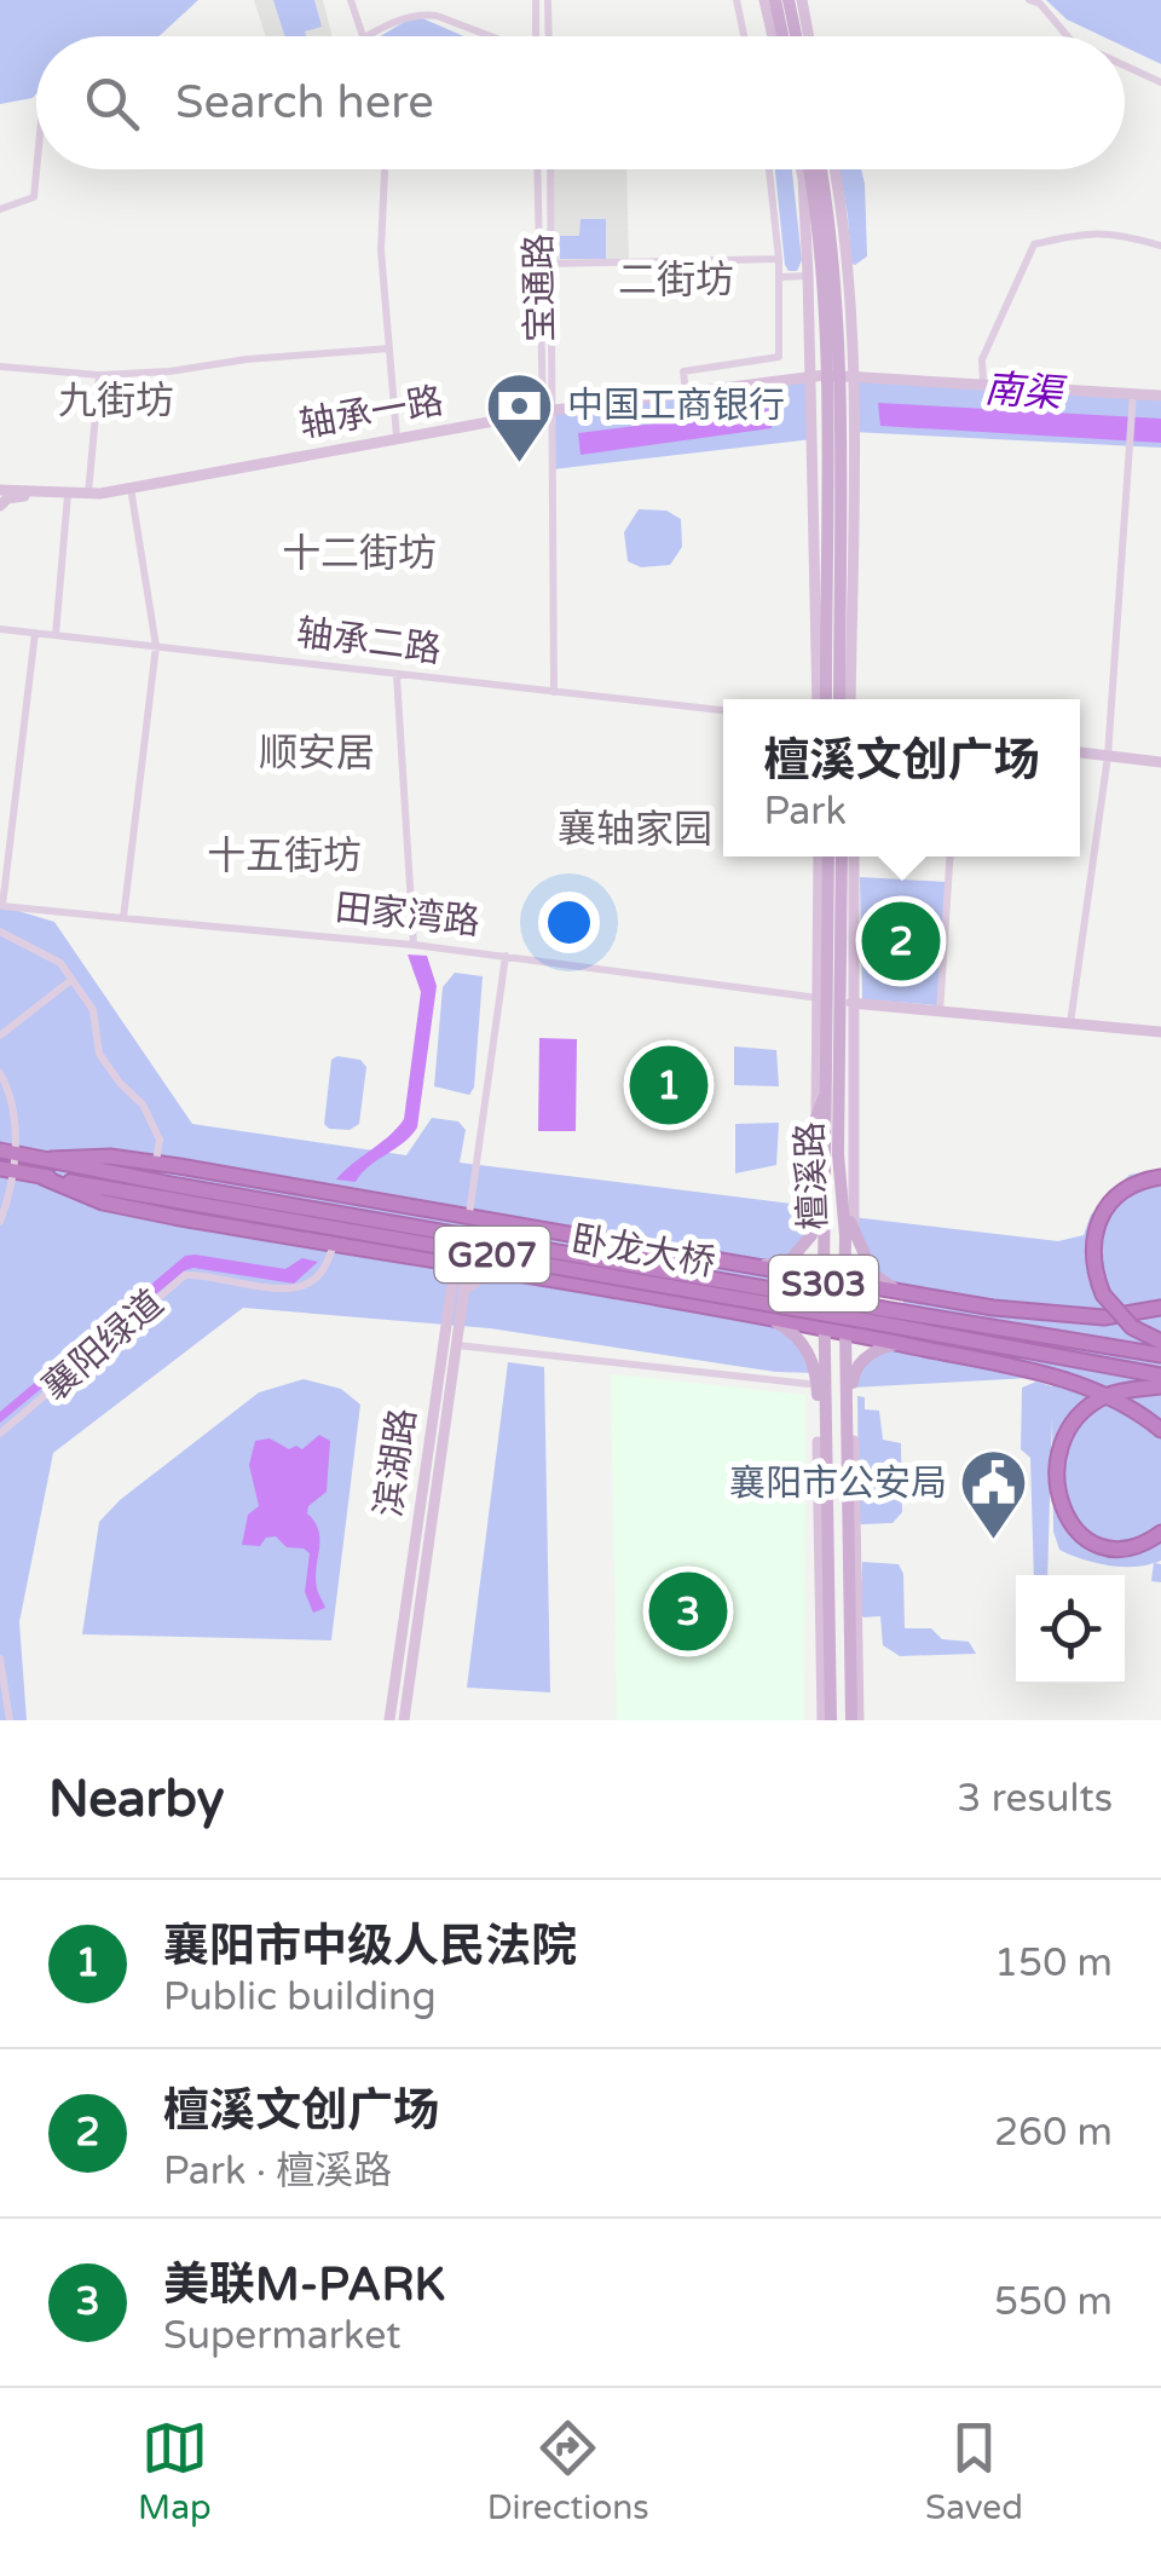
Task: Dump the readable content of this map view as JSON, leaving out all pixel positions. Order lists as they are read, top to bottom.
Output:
{
  "streets": {
    "highway": ["卧龙大桥", "G207"],
    "main road": ["檀溪路", "S303"],
    "street": [
      "宝通路",
      "轴承一路",
      "轴承二路",
      "田家湾路",
      "襄阳绿道",
      "滨湖路"
    ]
  },
  "crossings": [
    ["宝通路", "轴承一路"],
    ["宝通路", "轴承二路"],
    ["轴承二路", "田家湾路"],
    ["田家湾路", "檀溪路"],
    ["卧龙大桥", "G207"]
  ],
  "districts": [
    "二街坊",
    "九街坊",
    "十二街坊",
    "顺安居",
    "襄轴家园",
    "十五街坊"
  ],
  "water": ["南渠"],
  "places": {
    "bank": ["中国工商银行"],
    "public building": ["襄阳市公安局"]
  },
  "page": {
    "search": "Search here",
    "popup": ["檀溪文创广场", "Park"],
    "pins": ["2", "1", "3"],
    "heading": ["Nearby", "3 results"],
    "list": [
      {
        "mark": "1",
        "name": "襄阳市中级人民法院",
        "note": "Public building",
        "value": "150 m"
      },
      {
        "mark": "2",
        "name": "檀溪文创广场",
        "note": "Park · 檀溪路",
        "value": "260 m"
      },
      {
        "mark": "3",
        "name": "美联M-PARK",
        "note": "Supermarket",
        "value": "550 m"
      }
    ],
    "nav": ["Map", "Directions", "Saved"]
  }
}
